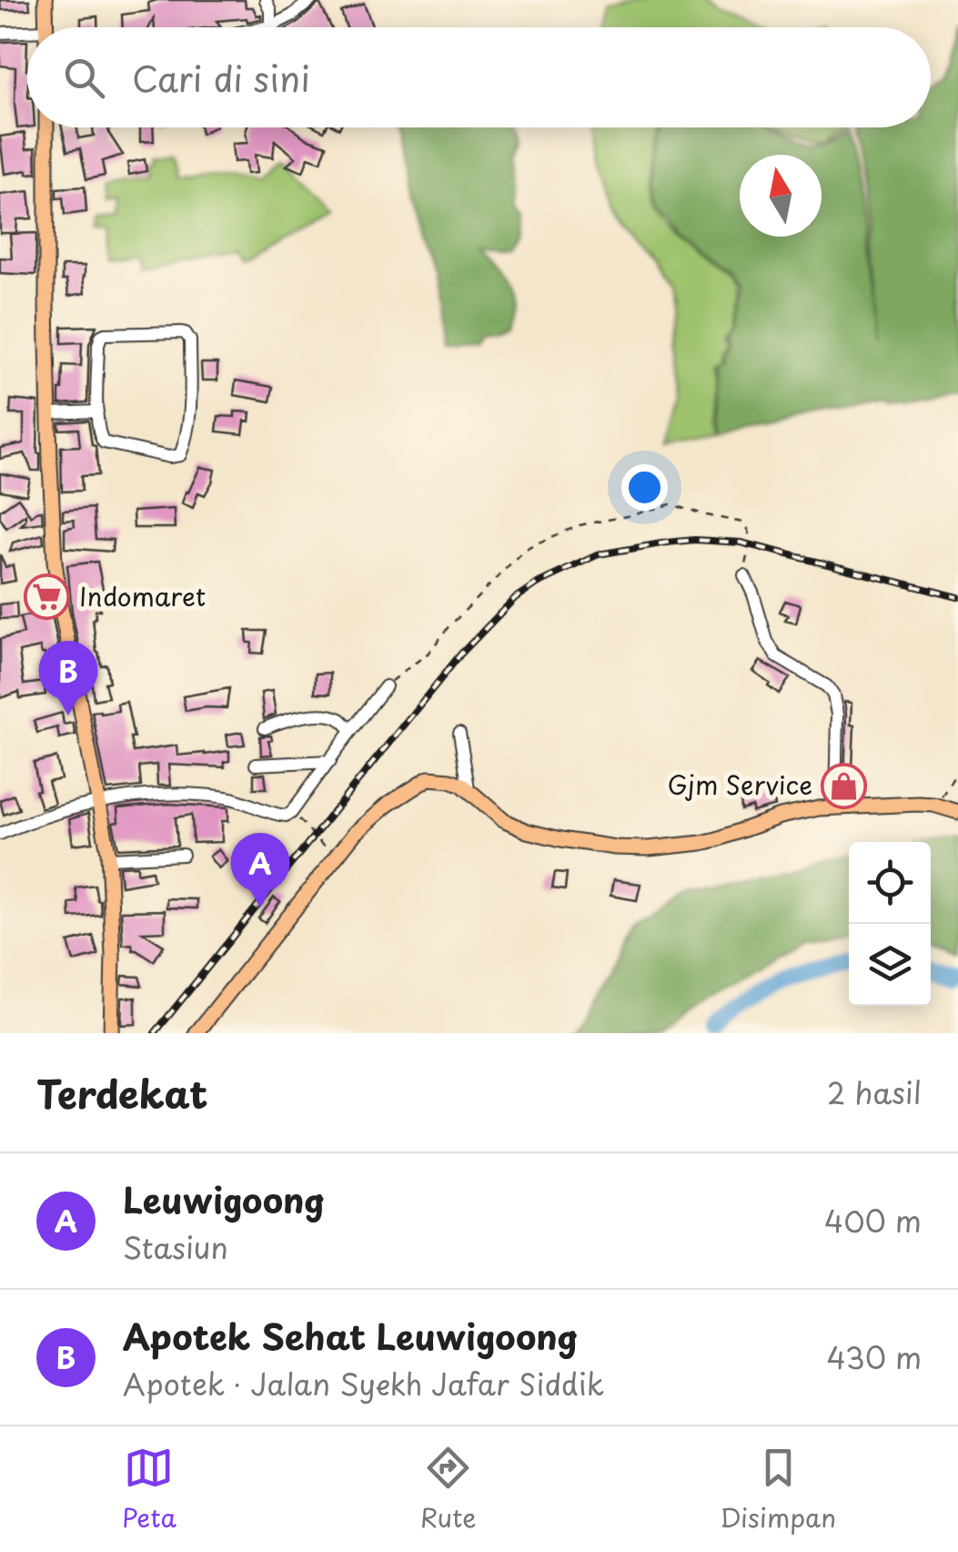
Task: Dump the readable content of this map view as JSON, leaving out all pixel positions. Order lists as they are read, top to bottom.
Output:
{
  "places": {
    "supermarket": ["Indomaret"],
    "shop": ["Gjm Service"]
  },
  "north": "top",
  "page": {
    "search": "Cari di sini",
    "pins": ["B", "A"],
    "heading": ["Terdekat", "2 hasil"],
    "list": [
      {
        "mark": "A",
        "name": "Leuwigoong",
        "note": "Stasiun",
        "value": "400 m"
      },
      {
        "mark": "B",
        "name": "Apotek Sehat Leuwigoong",
        "note": "Apotek · Jalan Syekh Jafar Siddik",
        "value": "430 m"
      }
    ],
    "nav": ["Peta", "Rute", "Disimpan"]
  }
}
